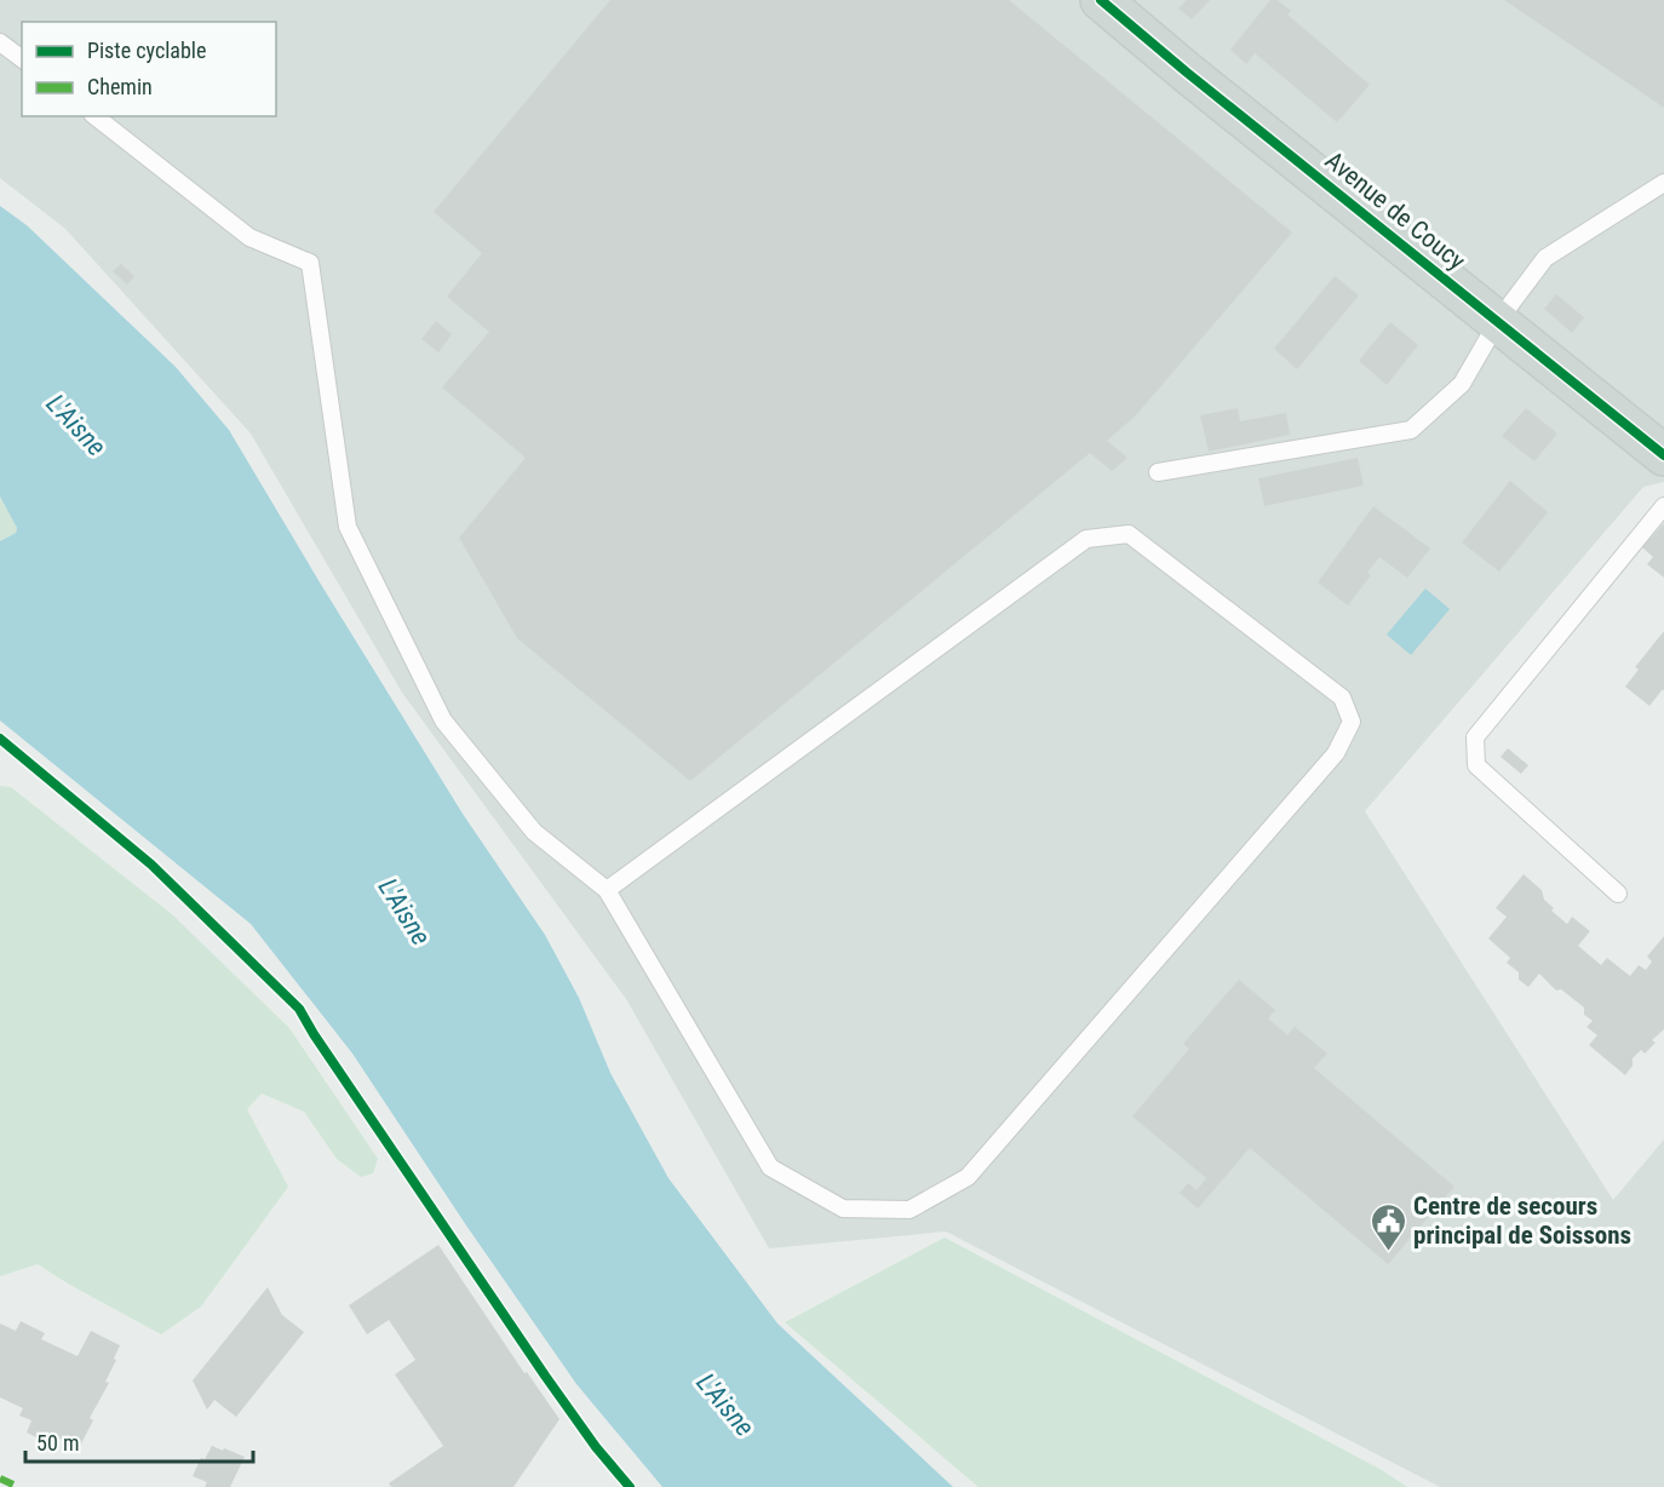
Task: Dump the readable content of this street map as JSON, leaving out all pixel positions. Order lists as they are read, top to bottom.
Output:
{
  "streets": {
    "main road": ["Avenue de Coucy"]
  },
  "water": ["L'Aisne"],
  "places": {
    "public building": ["Centre de secours principal de Soissons"]
  },
  "legend": ["Piste cyclable", "Chemin"],
  "scale_bar": "50 m"
}
